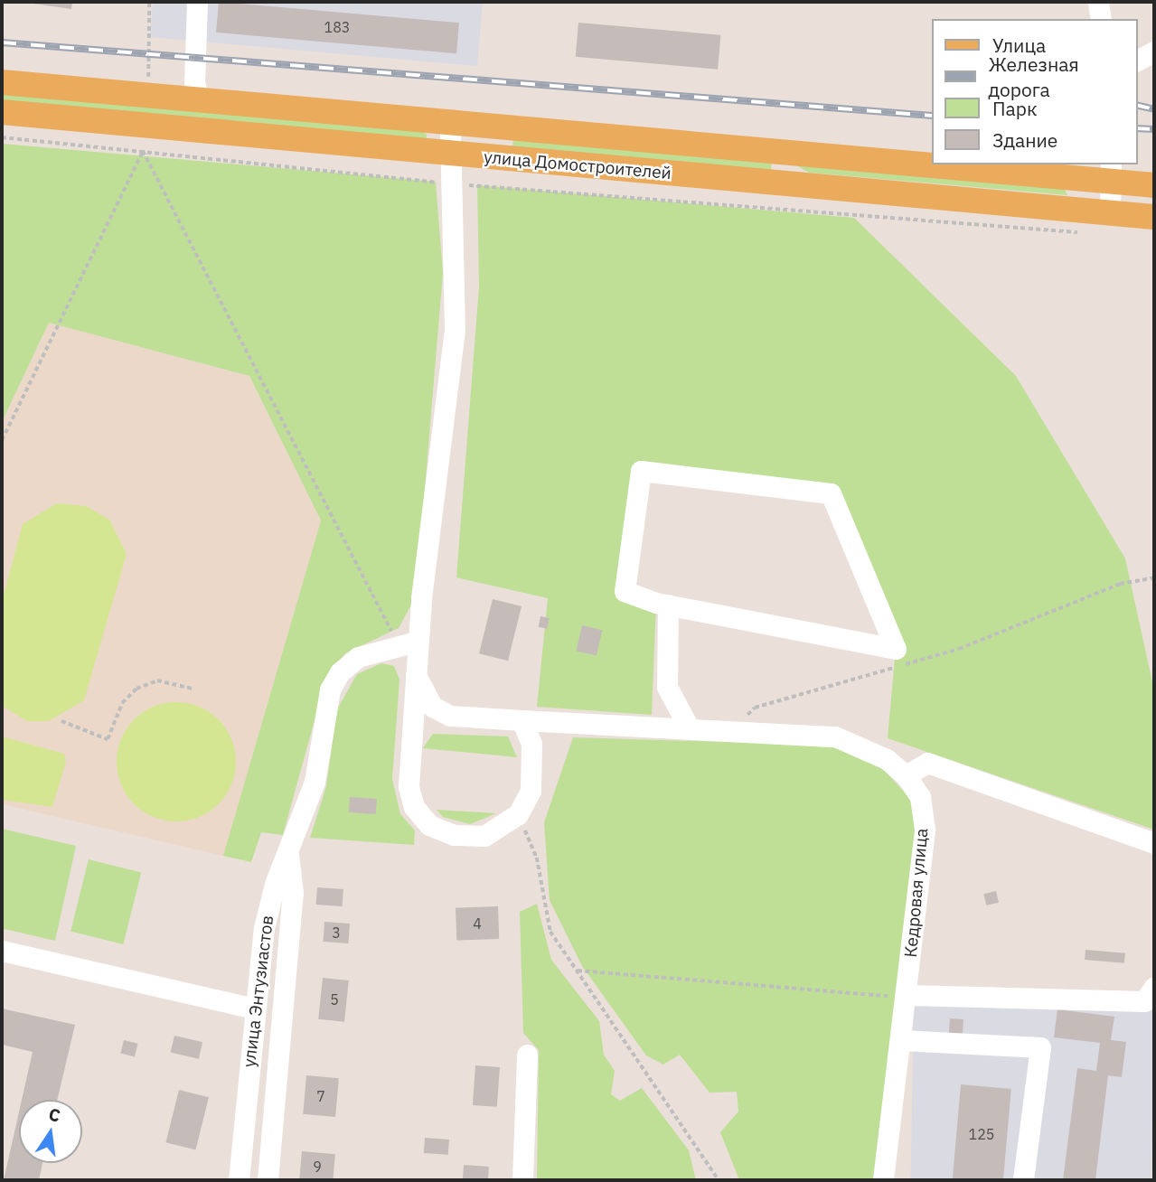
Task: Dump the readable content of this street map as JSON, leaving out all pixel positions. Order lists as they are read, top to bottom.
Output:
{
  "streets": {
    "main road": ["улица Домостроителей"],
    "street": ["Кедровая улица", "улица Энтузиастов"]
  },
  "house_numbers": [
    "183",
    "4",
    "3",
    "5",
    "7",
    "125",
    "9"
  ],
  "legend": [
    "Улица",
    "Железная дорога",
    "Парк",
    "Здание"
  ],
  "north": "top"
}
